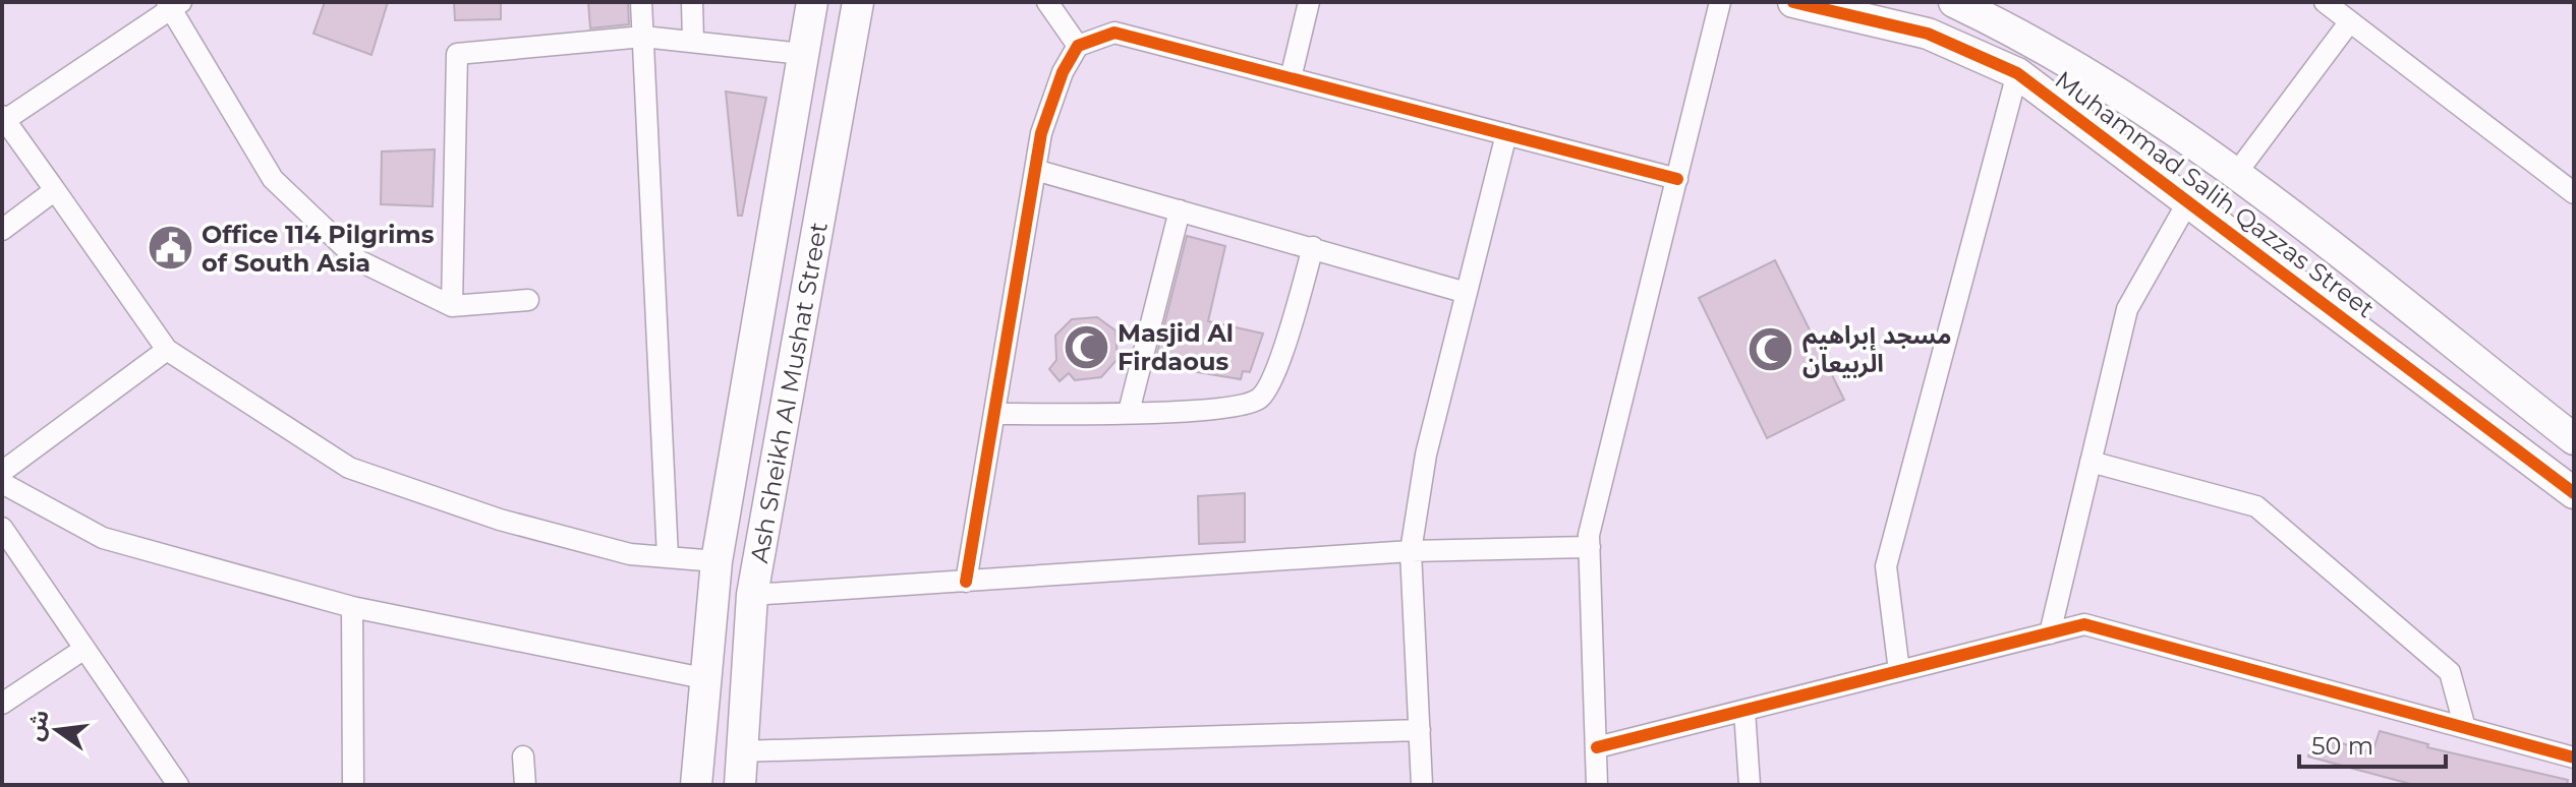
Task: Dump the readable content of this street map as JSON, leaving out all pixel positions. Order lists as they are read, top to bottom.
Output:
{
  "streets": {
    "street": ["Muhammad Salih Qazzas Street", "Ash Sheikh Al Mushat Street"]
  },
  "places": {
    "public building": ["Office 114 Pilgrims of South Asia"],
    "mosque": ["Masjid Al Firdaous", "مسجد إبراهيم الربيعان"]
  },
  "scale_bar": "50 m",
  "north": "left"
}
